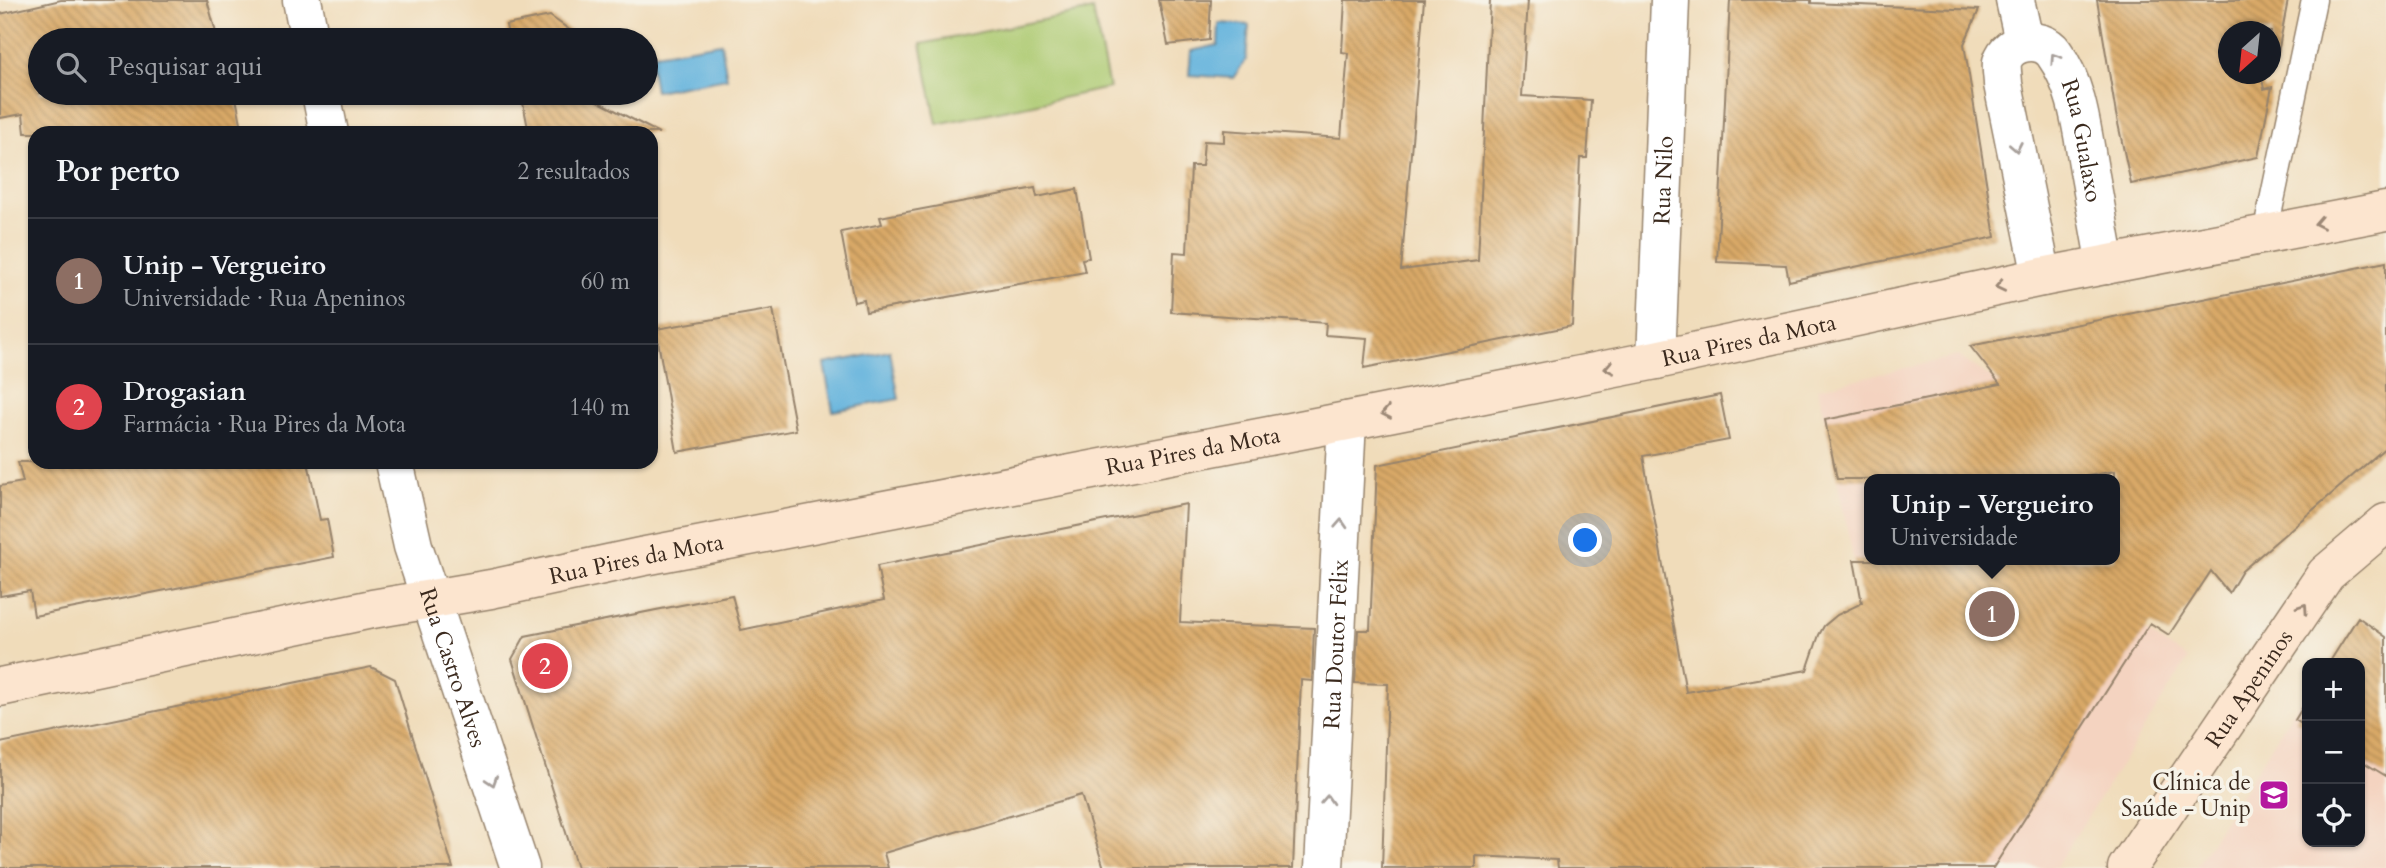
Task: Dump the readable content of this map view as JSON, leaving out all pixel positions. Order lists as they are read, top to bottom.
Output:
{
  "streets": {
    "street": [
      "Rua Gualaxo",
      "Rua Nilo",
      "Rua Pires da Mota",
      "Rua Doutor Félix",
      "Rua Castro Alves",
      "Rua Apeninos"
    ]
  },
  "crossings": [
    ["Rua Gualaxo", "Rua Pires da Mota"],
    ["Rua Nilo", "Rua Pires da Mota"],
    ["Rua Pires da Mota", "Rua Doutor Félix"],
    ["Rua Pires da Mota", "Rua Castro Alves"]
  ],
  "one_way": ["Rua Doutor Félix", "Rua Castro Alves", "Rua Apeninos"],
  "places": {
    "school or university": ["Clínica de Saúde - Unip"]
  },
  "north": "bottom left",
  "page": {
    "search": "Pesquisar aqui",
    "heading": ["Por perto", "2 resultados"],
    "list": [
      {
        "mark": "1",
        "name": "Unip - Vergueiro",
        "note": "Universidade · Rua Apeninos",
        "value": "60 m"
      },
      {
        "mark": "2",
        "name": "Drogasian",
        "note": "Farmácia · Rua Pires da Mota",
        "value": "140 m"
      }
    ],
    "popup": ["Unip - Vergueiro", "Universidade"],
    "pins": ["1", "2"],
    "map_buttons": ["+", "−"]
  }
}
